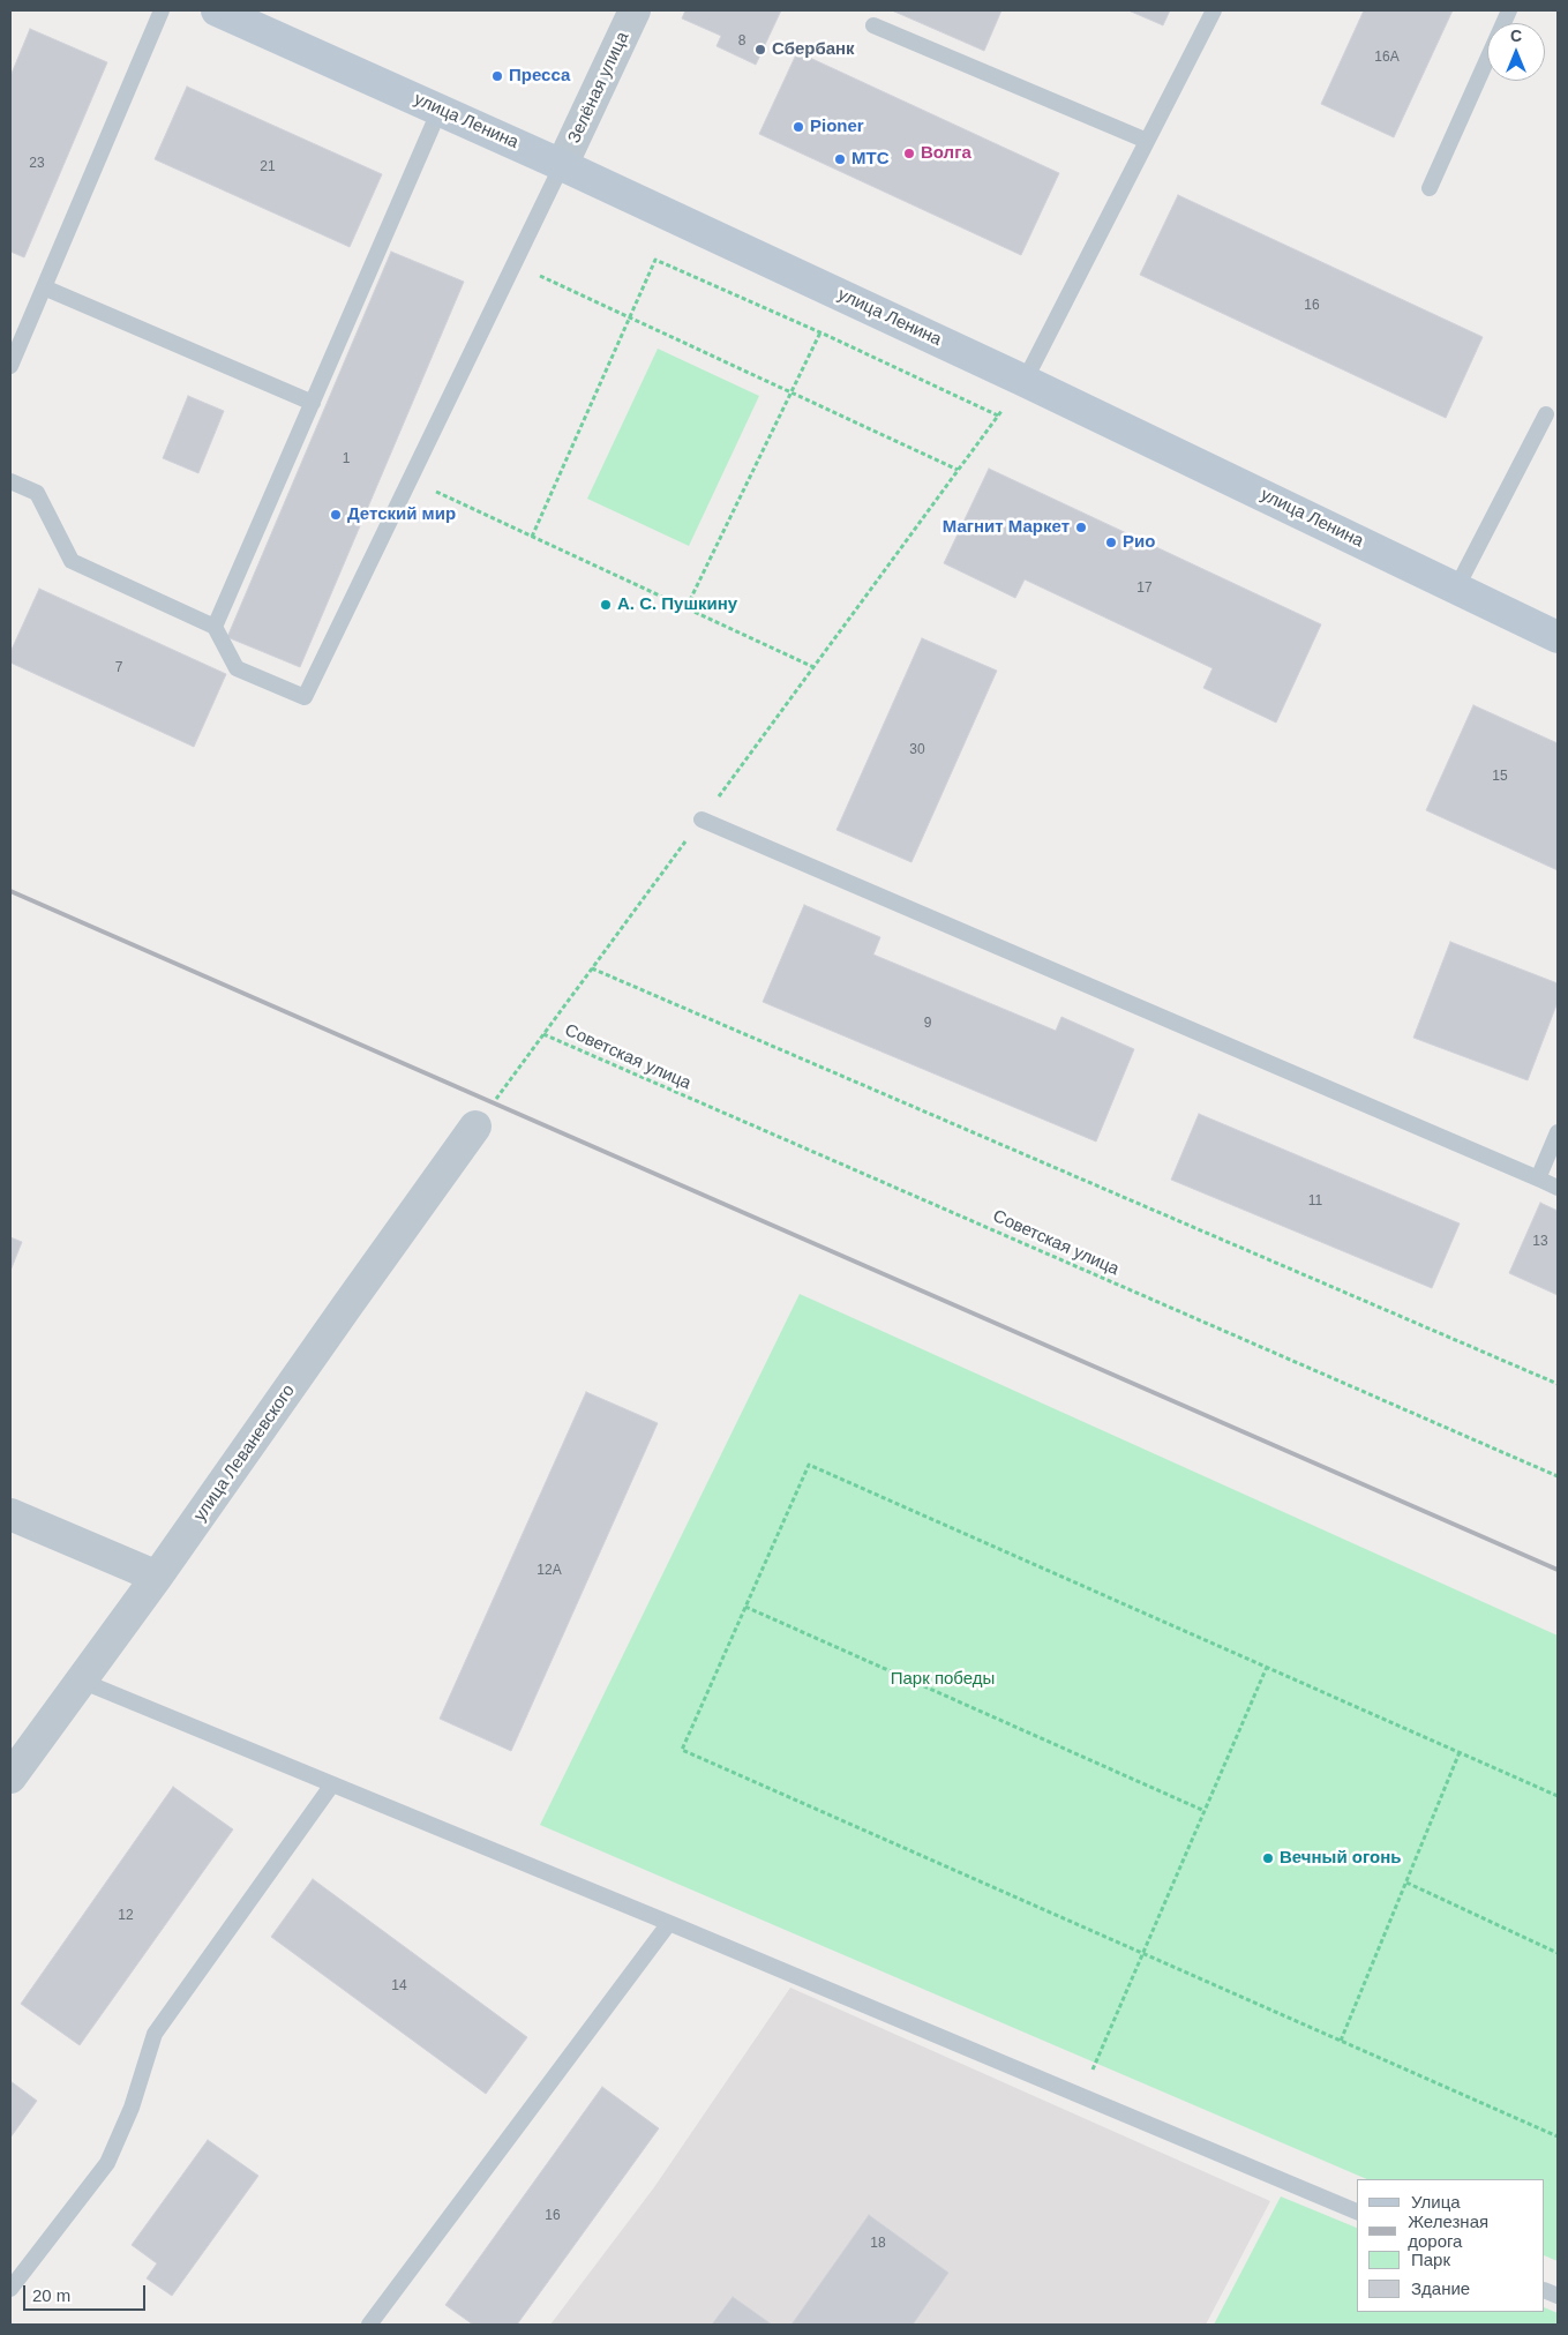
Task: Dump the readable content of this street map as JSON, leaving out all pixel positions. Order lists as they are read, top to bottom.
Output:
{
  "streets": {
    "main road": ["улица Ленина"],
    "street": ["Зелёная улица", "улица Леваневского"],
    "path": ["Советская улица"]
  },
  "crossings": [
    ["Зелёная улица", "улица Ленина"]
  ],
  "parks": ["Парк победы"],
  "places": [
    "Сбербанк",
    "Пресса",
    "Pioner",
    "Волга",
    "МТС",
    "Детский мир",
    "Магнит Маркет",
    "Рио",
    "А. С. Пушкину",
    "Вечный огонь"
  ],
  "house_numbers": [
    "8",
    "16А",
    "23",
    "21",
    "16",
    "1",
    "17",
    "7",
    "30",
    "15",
    "9",
    "11",
    "13",
    "12А",
    "12",
    "14",
    "16",
    "18"
  ],
  "legend": [
    "Улица",
    "Железная дорога",
    "Парк",
    "Здание"
  ],
  "scale_bar": "20 m",
  "north": "top"
}
